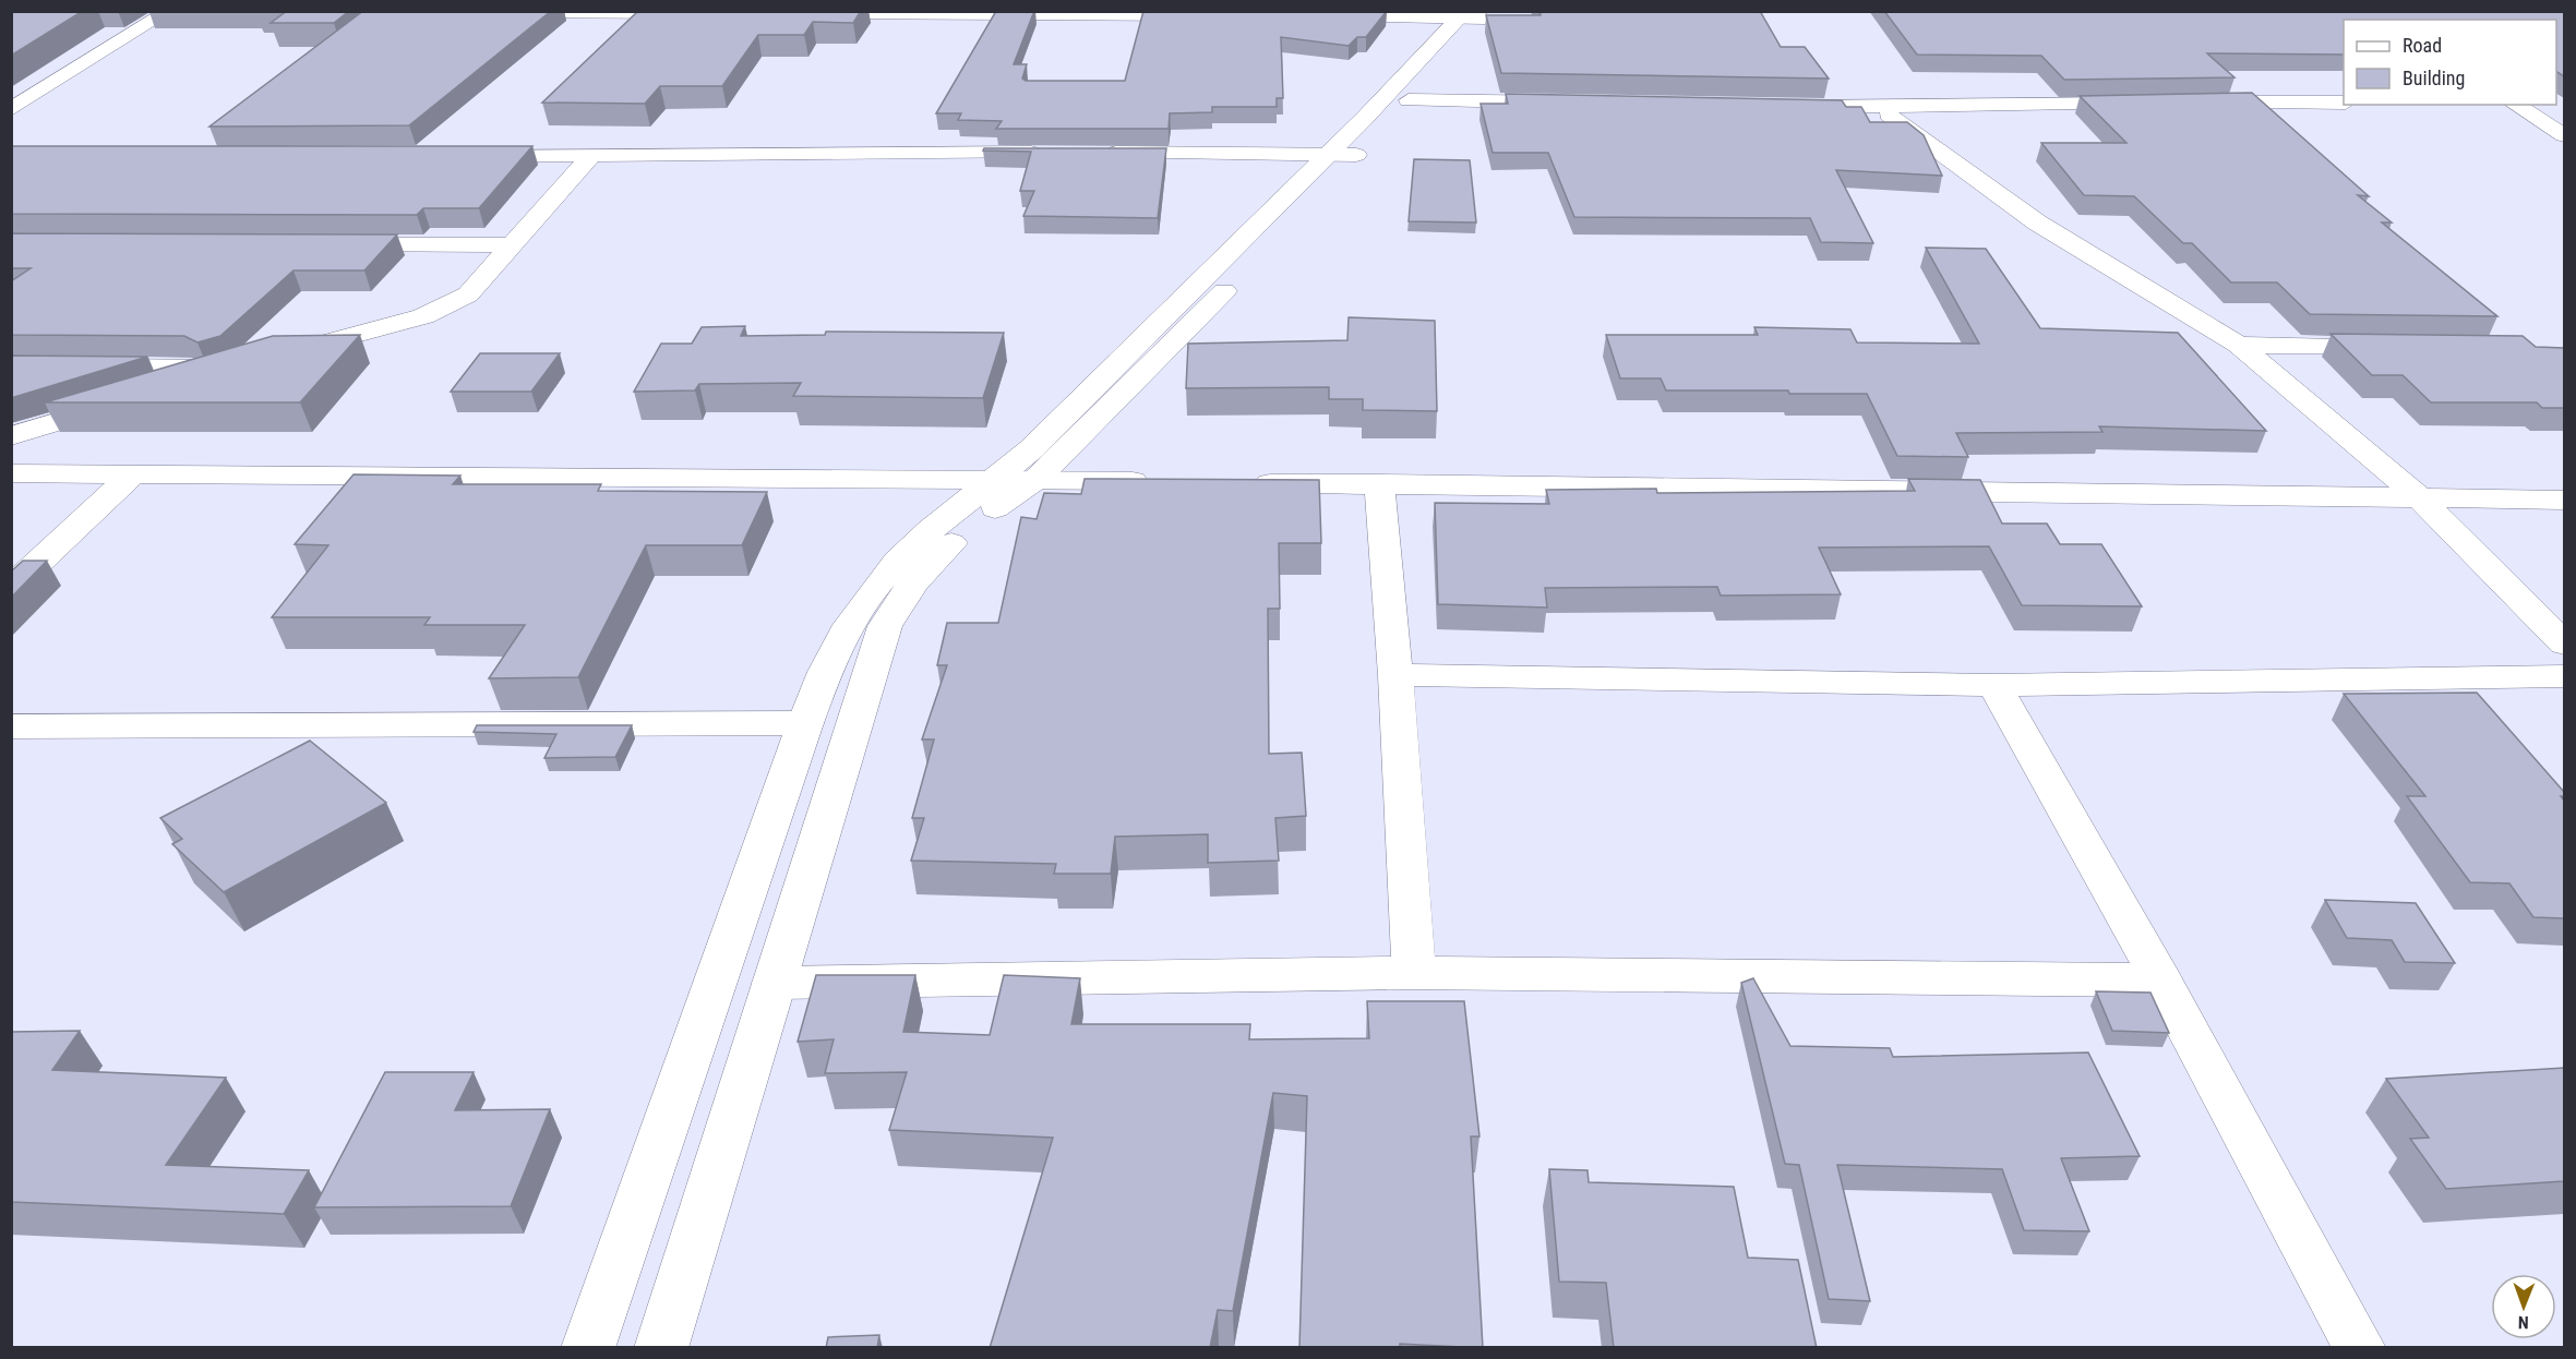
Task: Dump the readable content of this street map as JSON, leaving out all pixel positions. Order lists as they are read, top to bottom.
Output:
{
  "legend": ["Road", "Building"],
  "north": "bottom"
}
